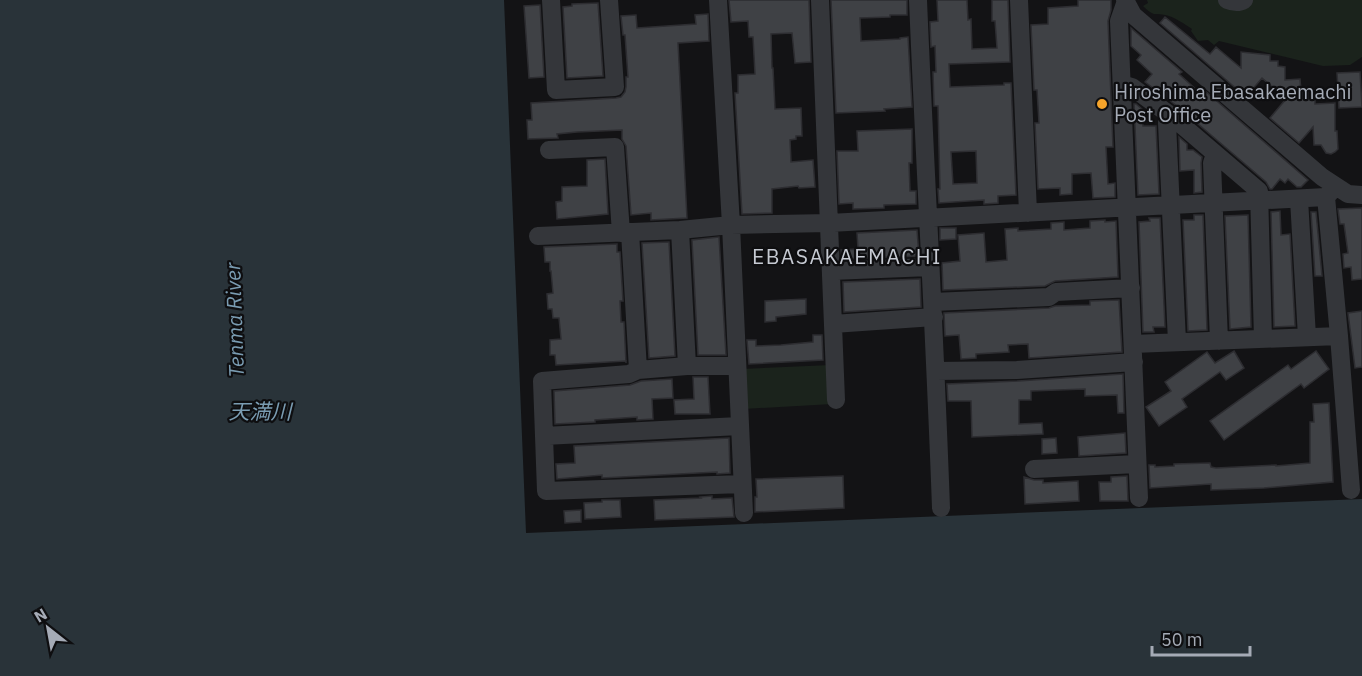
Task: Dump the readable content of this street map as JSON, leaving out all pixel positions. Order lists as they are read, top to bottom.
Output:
{
  "districts": ["EBASAKAEMACHI"],
  "water": ["Tenma River", "天満川"],
  "places": ["Hiroshima Ebasakaemachi Post Office"],
  "scale_bar": "50 m",
  "north": "top left"
}
